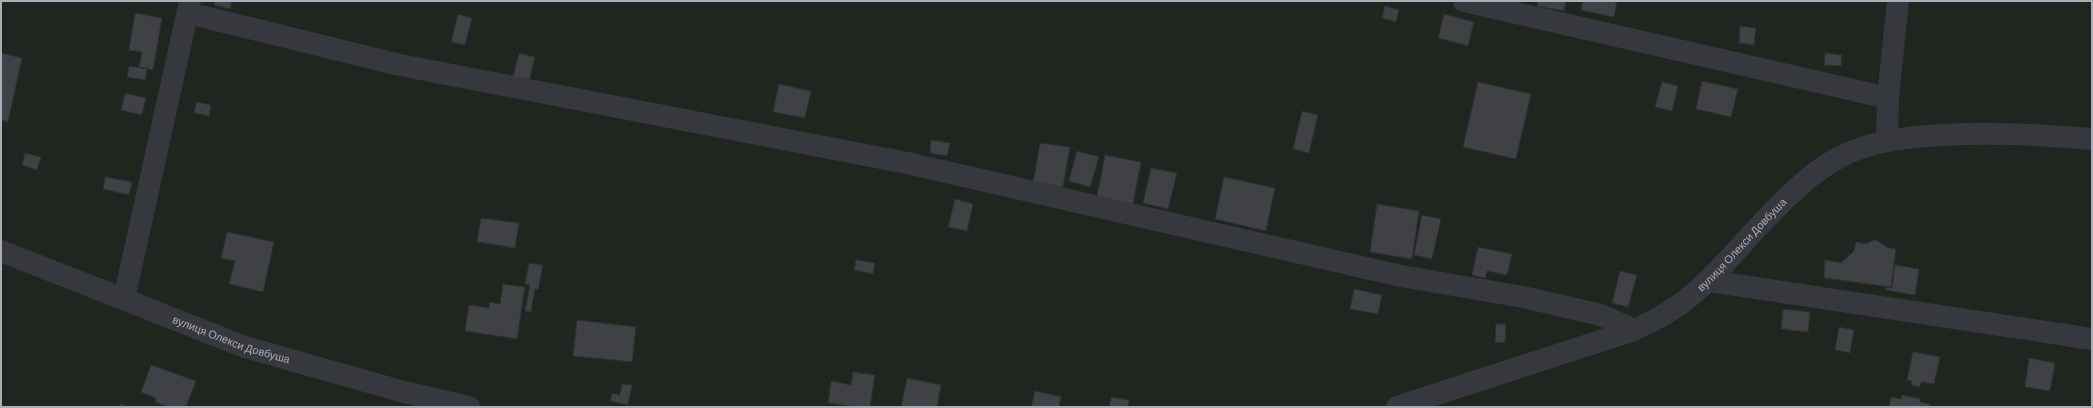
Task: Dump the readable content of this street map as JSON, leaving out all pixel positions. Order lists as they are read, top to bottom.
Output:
{
  "streets": {
    "street": ["вулиця Олекси Довбуша"]
  }
}
